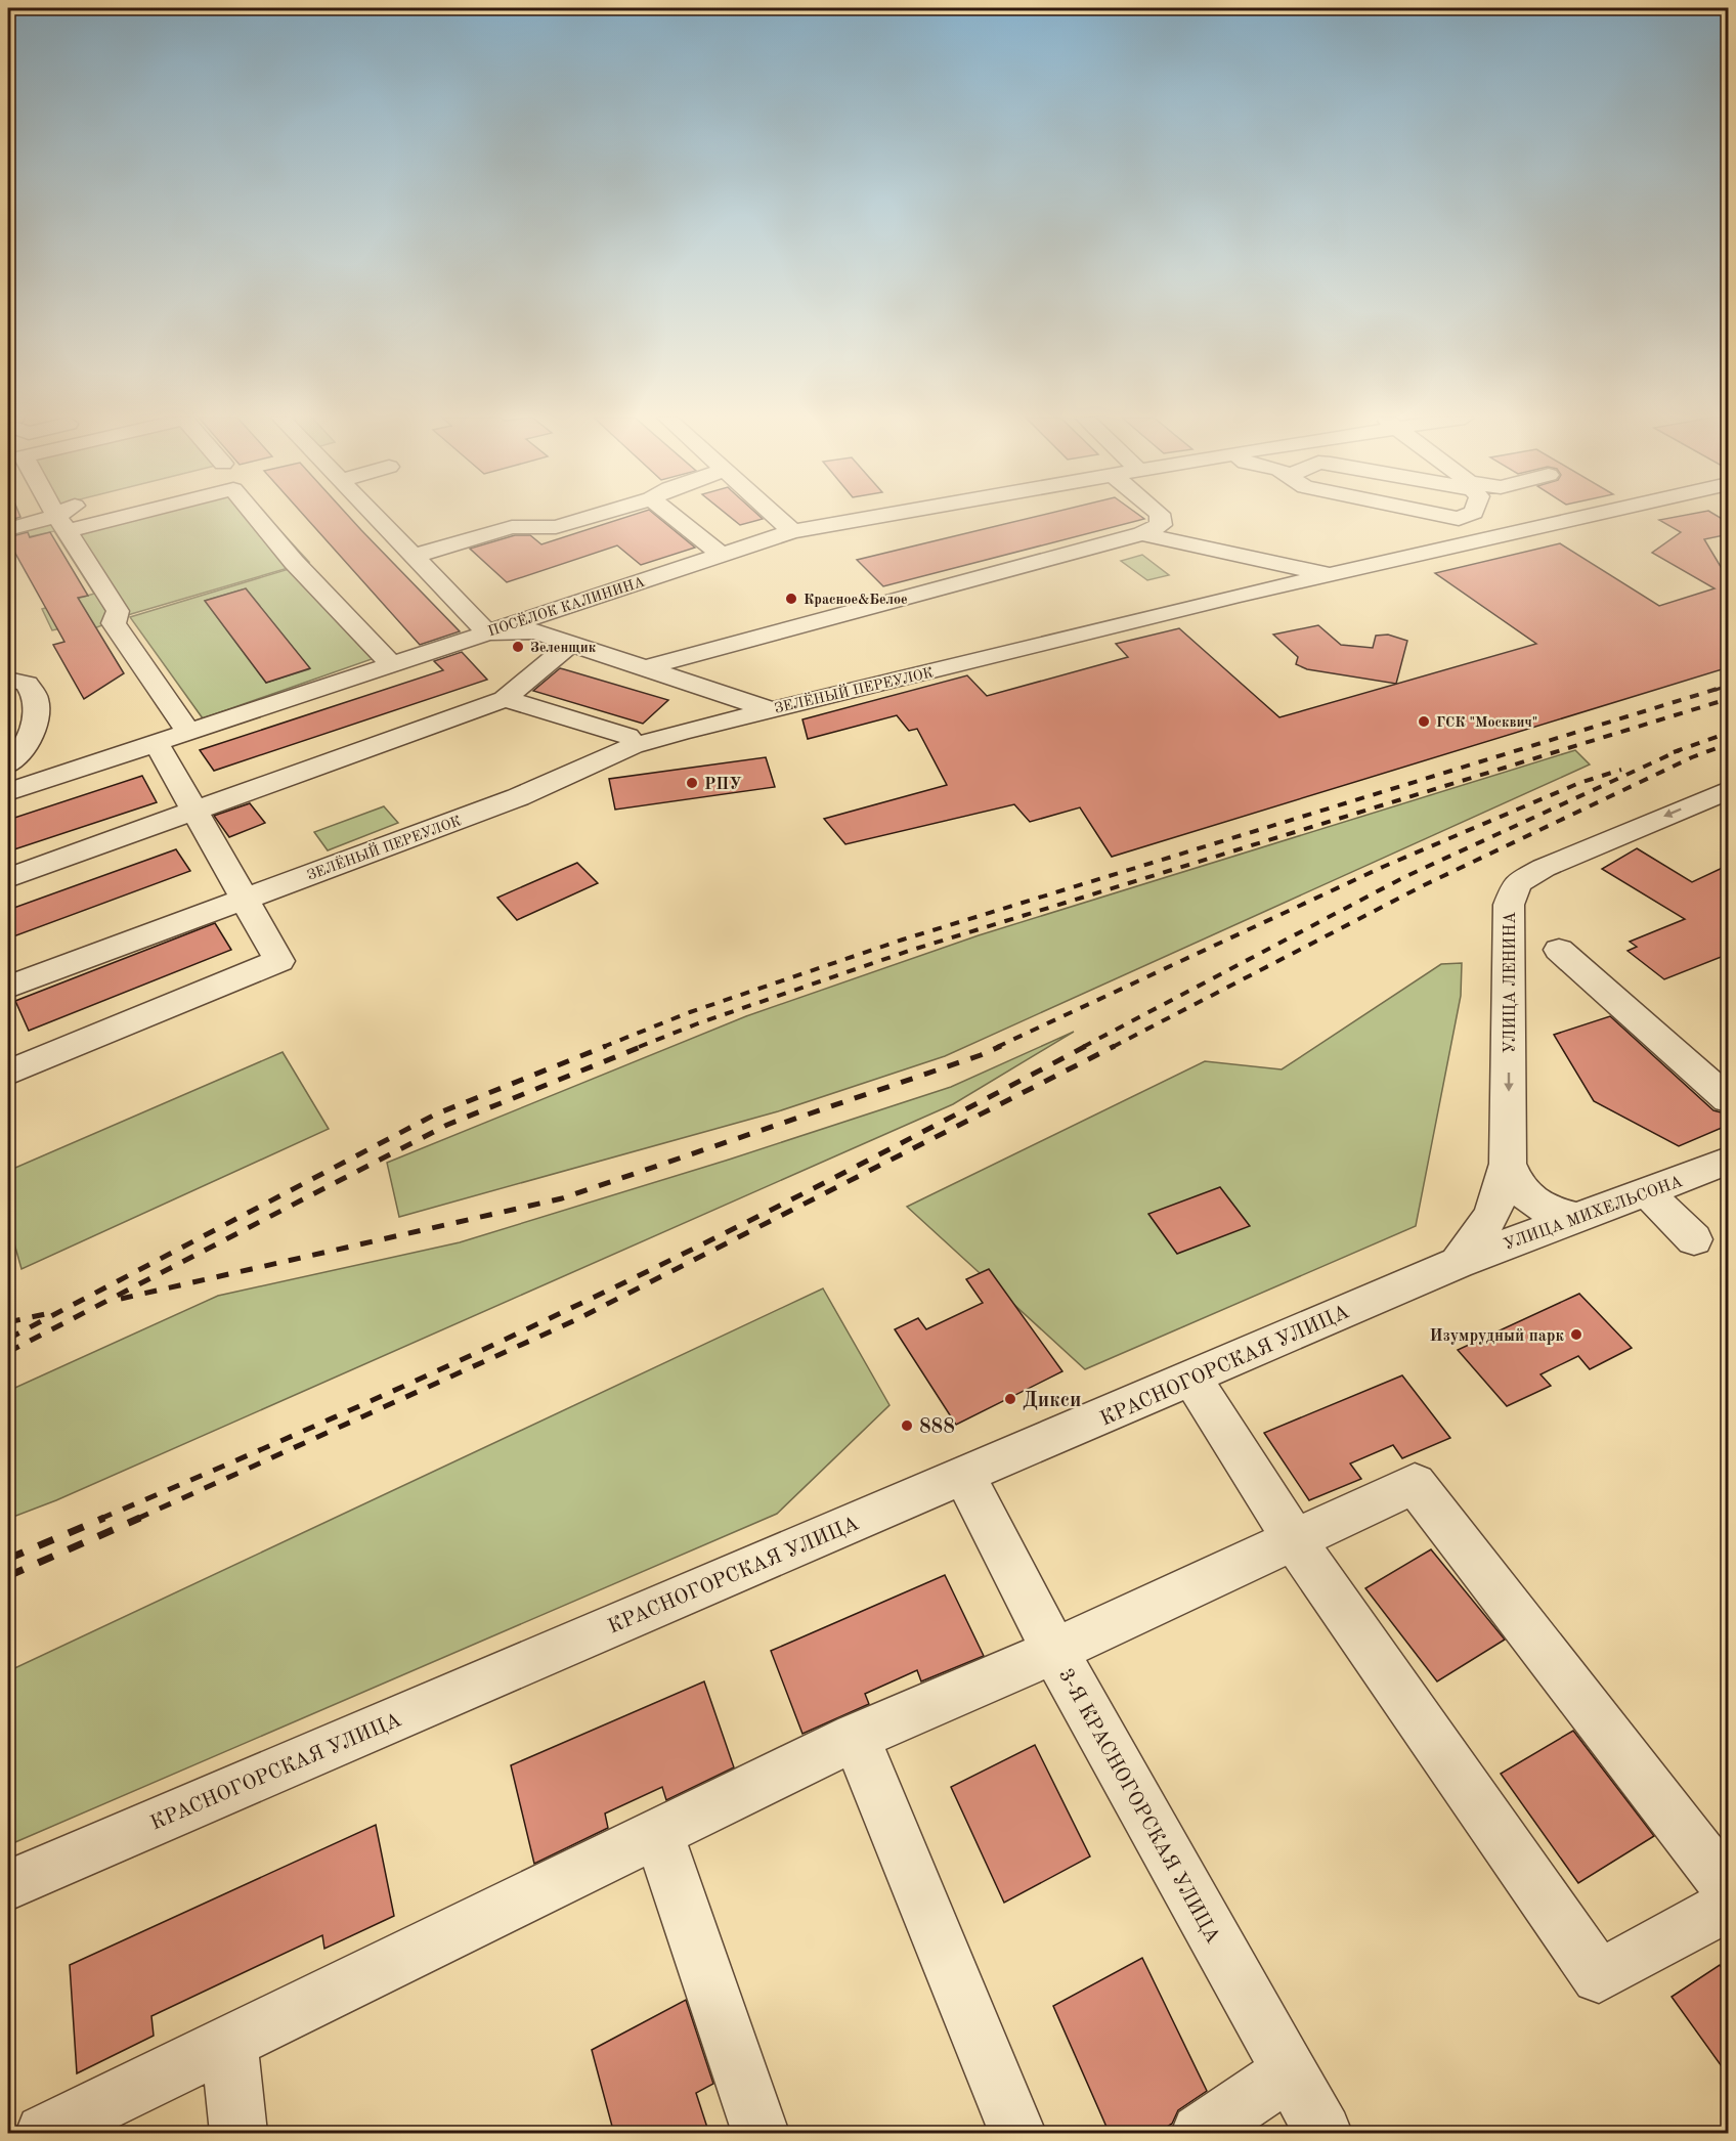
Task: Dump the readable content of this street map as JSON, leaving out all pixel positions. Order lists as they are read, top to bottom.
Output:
{
  "streets": {
    "street": [
      "ПОСЁЛОК КАЛИНИНА",
      "ЗЕЛЁНЫЙ ПЕРЕУЛОК",
      "УЛИЦА ЛЕНИНА",
      "УЛИЦА МИХЕЛЬСОНА",
      "КРАСНОГОРСКАЯ УЛИЦА",
      "3-Я КРАСНОГОРСКАЯ УЛИЦА"
    ]
  },
  "crossings": [
    ["УЛИЦА ЛЕНИНА", "УЛИЦА МИХЕЛЬСОНА"],
    ["УЛИЦА ЛЕНИНА", "КРАСНОГОРСКАЯ УЛИЦА"],
    ["УЛИЦА МИХЕЛЬСОНА", "КРАСНОГОРСКАЯ УЛИЦА"],
    ["КРАСНОГОРСКАЯ УЛИЦА", "3-Я КРАСНОГОРСКАЯ УЛИЦА"]
  ],
  "one_way": ["УЛИЦА ЛЕНИНА"],
  "places": [
    "Красное&Белое",
    "Зеленщик",
    "ГСК \"Москвич\"",
    "РПУ",
    "Изумрудный парк",
    "Дикси",
    "888"
  ]
}
